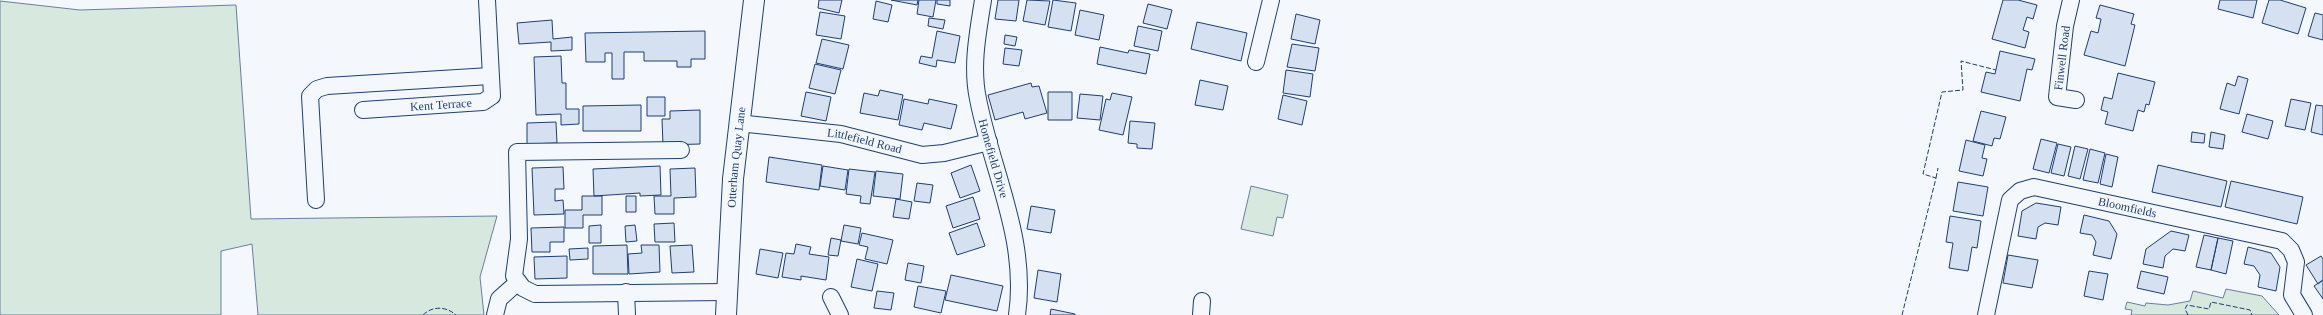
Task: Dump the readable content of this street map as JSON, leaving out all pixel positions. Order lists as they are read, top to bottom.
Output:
{
  "streets": {
    "street": [
      "Finwell Road",
      "Kent Terrace",
      "Littlefield Road",
      "Otterham Quay Lane",
      "Homefield Drive",
      "Bloomfields"
    ]
  },
  "crossings": [
    ["Littlefield Road", "Otterham Quay Lane"],
    ["Littlefield Road", "Homefield Drive"]
  ]
}
